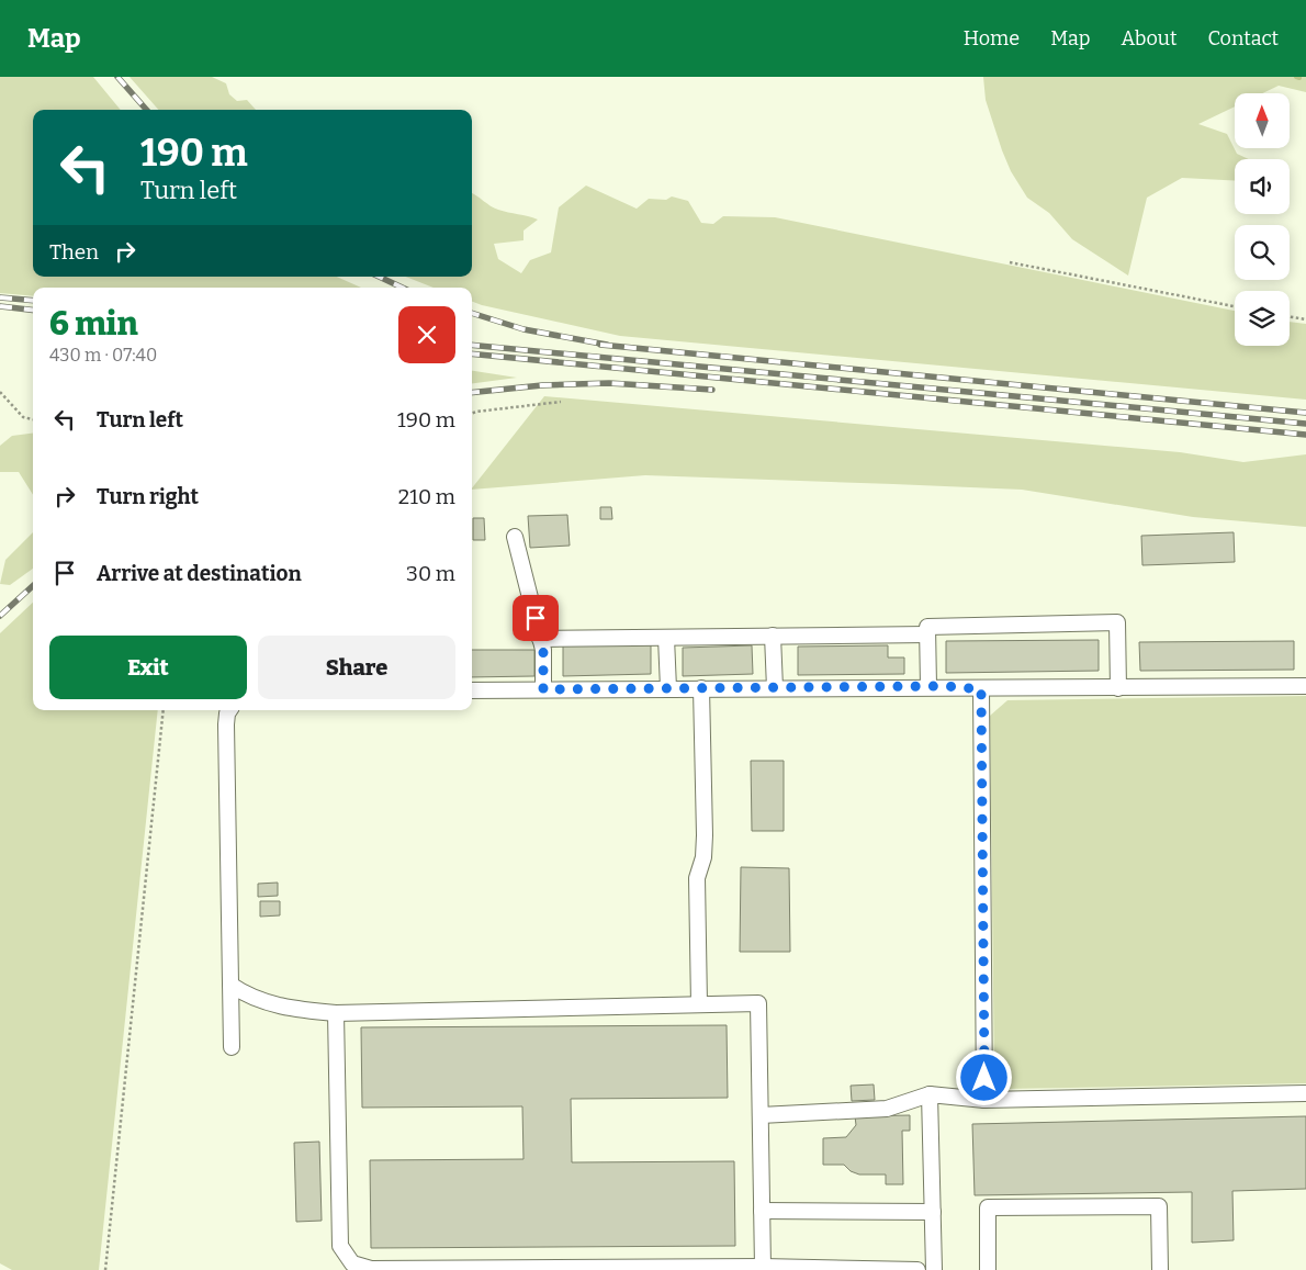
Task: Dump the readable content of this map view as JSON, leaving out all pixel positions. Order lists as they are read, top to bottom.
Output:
{
  "north": "top",
  "page": {
    "header": "Map",
    "nav": [
      "Home",
      "Map",
      "About",
      "Contact"
    ],
    "turn": ["190 m", "Turn left"],
    "then": "Then",
    "heading": ["6 min", "430 m · 07:40"],
    "list": [
      {
        "name": "Turn left",
        "value": "190 m"
      },
      {
        "name": "Turn right",
        "value": "210 m"
      },
      {
        "name": "Arrive at destination",
        "value": "30 m"
      }
    ],
    "buttons": ["Exit", "Share"]
  }
}
